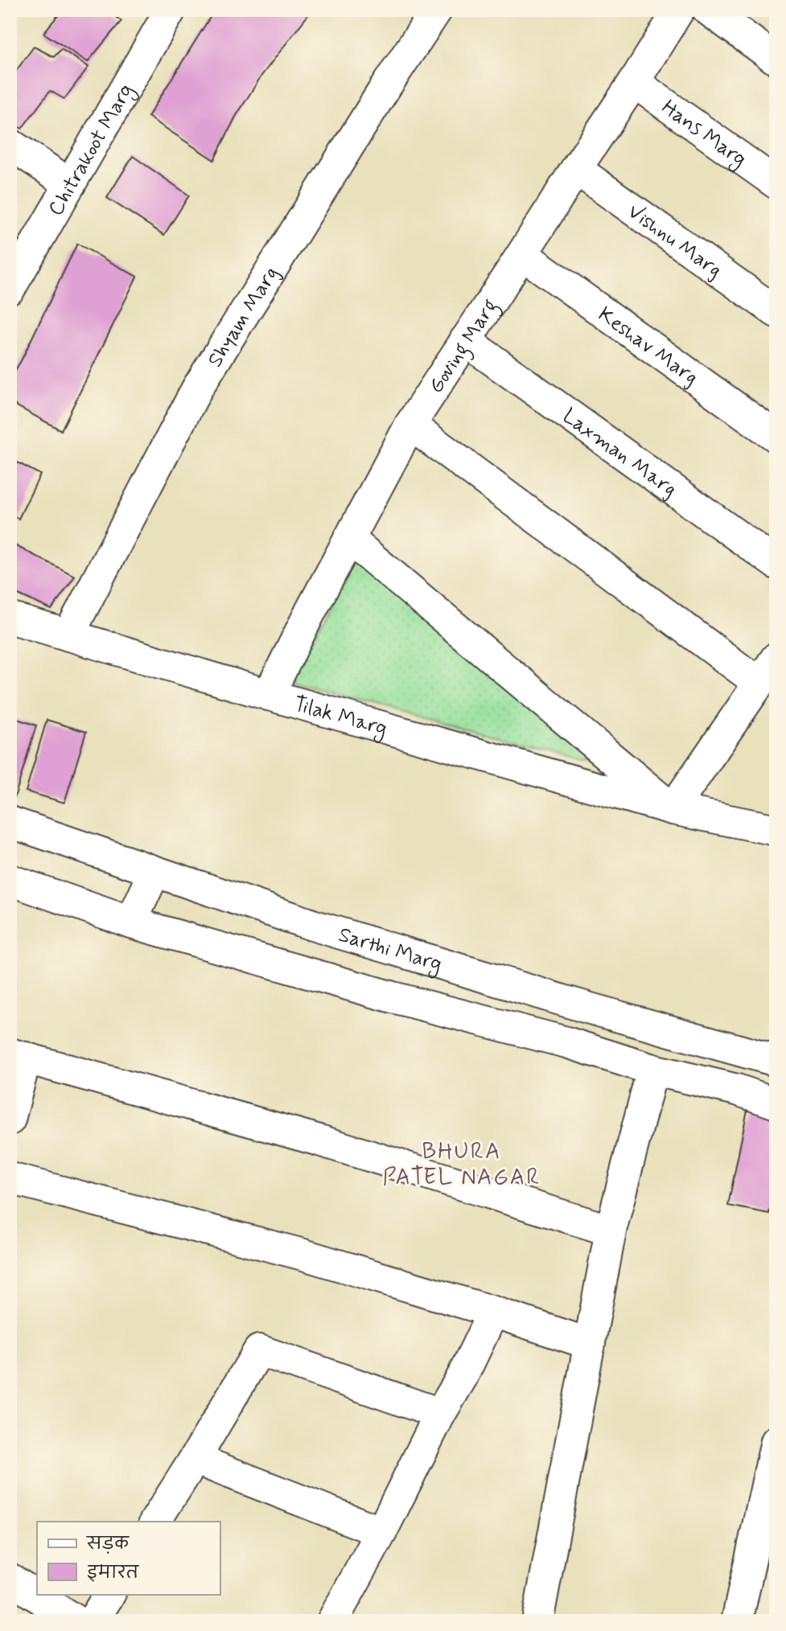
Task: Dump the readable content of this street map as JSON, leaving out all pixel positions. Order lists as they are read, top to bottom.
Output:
{
  "streets": {
    "street": [
      "Hans Marg",
      "Chitrakoot Marg",
      "Vishnu Marg",
      "Shyam Marg",
      "Keshav Marg",
      "Goving Marg",
      "Laxman Marg",
      "Tilak Marg",
      "Sarthi Marg"
    ]
  },
  "crossings": [
    ["Hans Marg", "Goving Marg"],
    ["Vishnu Marg", "Goving Marg"],
    ["Shyam Marg", "Tilak Marg"],
    ["Keshav Marg", "Goving Marg"],
    ["Goving Marg", "Laxman Marg"],
    ["Goving Marg", "Tilak Marg"]
  ],
  "districts": ["BHURA PATEL NAGAR"],
  "legend": ["सड़क", "इमारत"]
}
